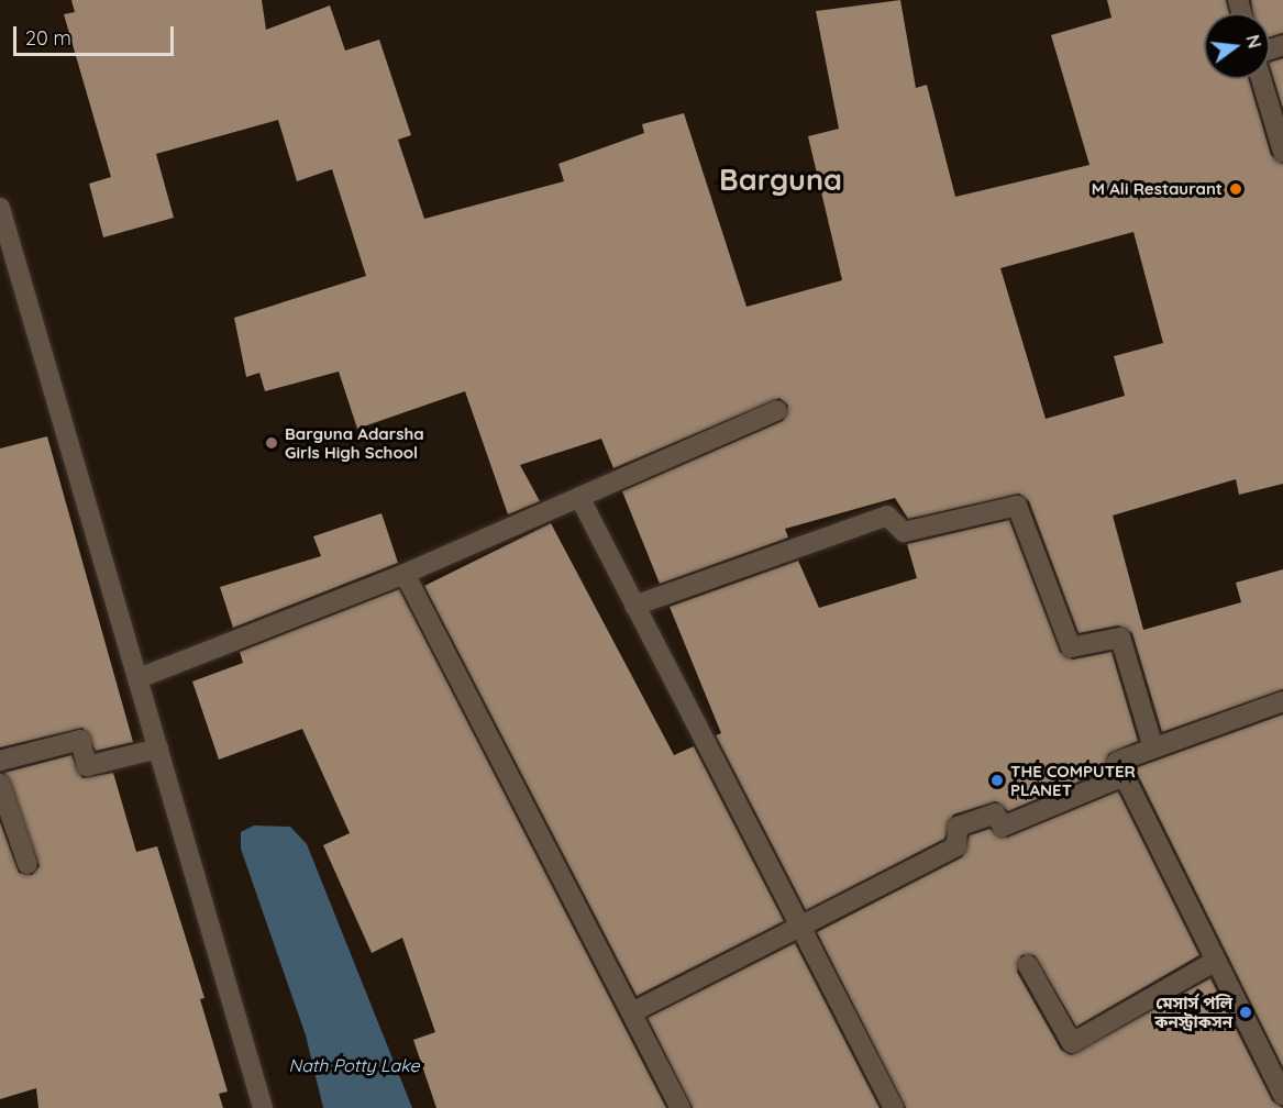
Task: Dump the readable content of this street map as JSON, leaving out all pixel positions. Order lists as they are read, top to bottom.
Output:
{
  "districts": ["Barguna"],
  "water": ["Nath Potty Lake"],
  "places": [
    "M Ali Restaurant",
    "Barguna Adarsha Girls High School",
    "THE COMPUTER PLANET",
    "মেসার্স পলি কনস্ট্রাকসন"
  ],
  "scale_bar": "20 m",
  "north": "right"
}
